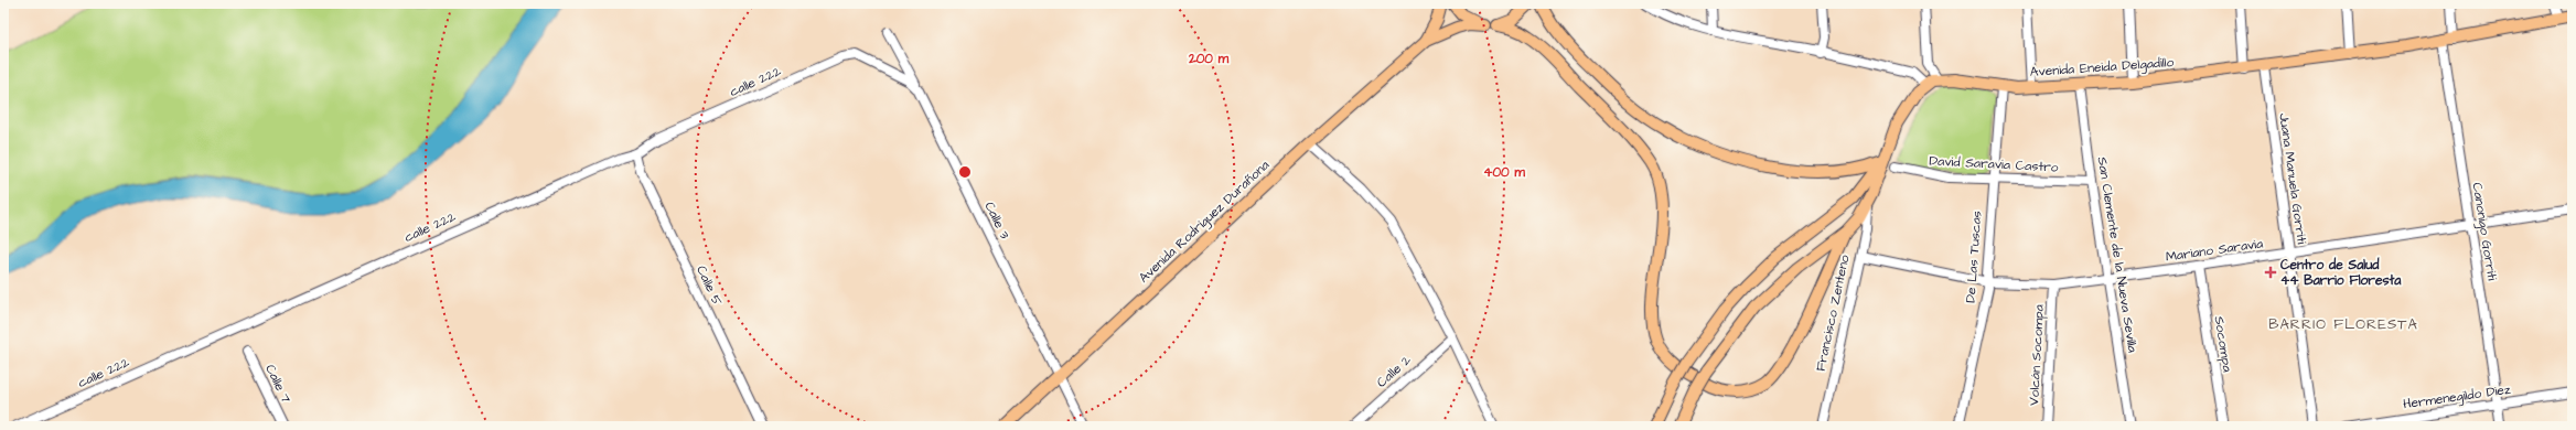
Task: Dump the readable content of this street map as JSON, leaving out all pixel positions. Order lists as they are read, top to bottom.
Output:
{
  "streets": {
    "main road": ["Avenida Eneida Delgadillo", "Avenida Rodríguez Durañona"],
    "street": [
      "calle 222",
      "David Saravia Castro",
      "Juana Manuela Gorriti",
      "Calle 3",
      "Canonigo Gorriti",
      "Mariano Saravia",
      "San Clemente de la Nueva Sevilla",
      "De Las Tuscas",
      "Calle 5",
      "Francisco Zenteno",
      "Socompa",
      "Volcán Socompa",
      "Calle 2",
      "Calle 7",
      "Hermenegildo Diez"
    ]
  },
  "crossings": [
    ["Avenida Eneida Delgadillo", "Juana Manuela Gorriti"],
    ["Avenida Eneida Delgadillo", "Canonigo Gorriti"],
    ["Avenida Eneida Delgadillo", "San Clemente de la Nueva Sevilla"],
    ["Avenida Eneida Delgadillo", "De Las Tuscas"],
    ["calle 222", "Calle 3"],
    ["calle 222", "Calle 5"],
    ["David Saravia Castro", "San Clemente de la Nueva Sevilla"],
    ["David Saravia Castro", "De Las Tuscas"],
    ["Juana Manuela Gorriti", "Mariano Saravia"],
    ["Calle 3", "Avenida Rodríguez Durañona"],
    ["Canonigo Gorriti", "Mariano Saravia"],
    ["Canonigo Gorriti", "Hermenegildo Diez"],
    ["Mariano Saravia", "San Clemente de la Nueva Sevilla"],
    ["Mariano Saravia", "De Las Tuscas"],
    ["Mariano Saravia", "Francisco Zenteno"],
    ["Mariano Saravia", "Socompa"],
    ["Mariano Saravia", "Volcán Socompa"]
  ],
  "districts": ["BARRIO FLORESTA"],
  "places": {
    "health": ["Centro de Salud 44 Barrio Floresta"]
  },
  "rings": ["200 m", "400 m"]
}
